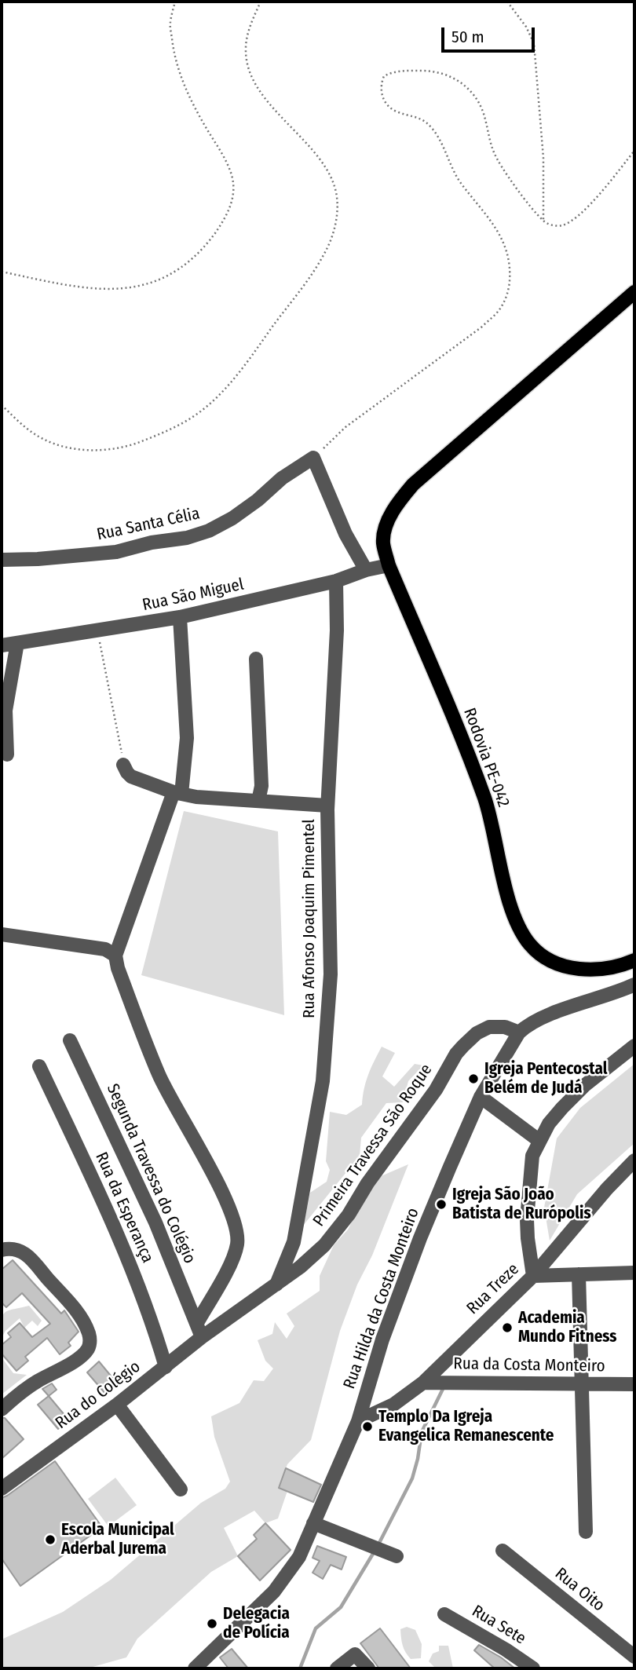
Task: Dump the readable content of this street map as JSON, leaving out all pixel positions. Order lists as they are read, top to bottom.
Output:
{
  "streets": {
    "main road": ["Rodovia PE-042"],
    "street": [
      "Rua Santa Célia",
      "Rua São Miguel",
      "Rua Afonso Joaquim Pimentel",
      "Primeira Travessa São Roque",
      "Segunda Travessa do Colégio",
      "Rua da Esperança",
      "Rua Treze",
      "Rua Hilda da Costa Monteiro",
      "Rua da Costa Monteiro",
      "Rua do Colégio",
      "Rua Oito",
      "Rua Sete"
    ]
  },
  "crossings": [
    ["Rua São Miguel", "Rodovia PE-042"],
    ["Rua São Miguel", "Rua Afonso Joaquim Pimentel"],
    ["Rua Afonso Joaquim Pimentel", "Primeira Travessa São Roque"],
    ["Primeira Travessa São Roque", "Rua Hilda da Costa Monteiro"],
    ["Primeira Travessa São Roque", "Rua do Colégio"],
    ["Rua da Esperança", "Rua do Colégio"],
    ["Rua Treze", "Rua Hilda da Costa Monteiro"],
    ["Rua Treze", "Rua da Costa Monteiro"]
  ],
  "places": [
    "Igreja Pentecostal Belém de Judá",
    "Igreja São João Batista de Rurópolis",
    "Academia Mundo Fitness",
    "Templo Da Igreja Evangelica Remanescente",
    "Escola Municipal Aderbal Jurema",
    "Delegacia de Polícia"
  ],
  "scale_bar": "50 m"
}
